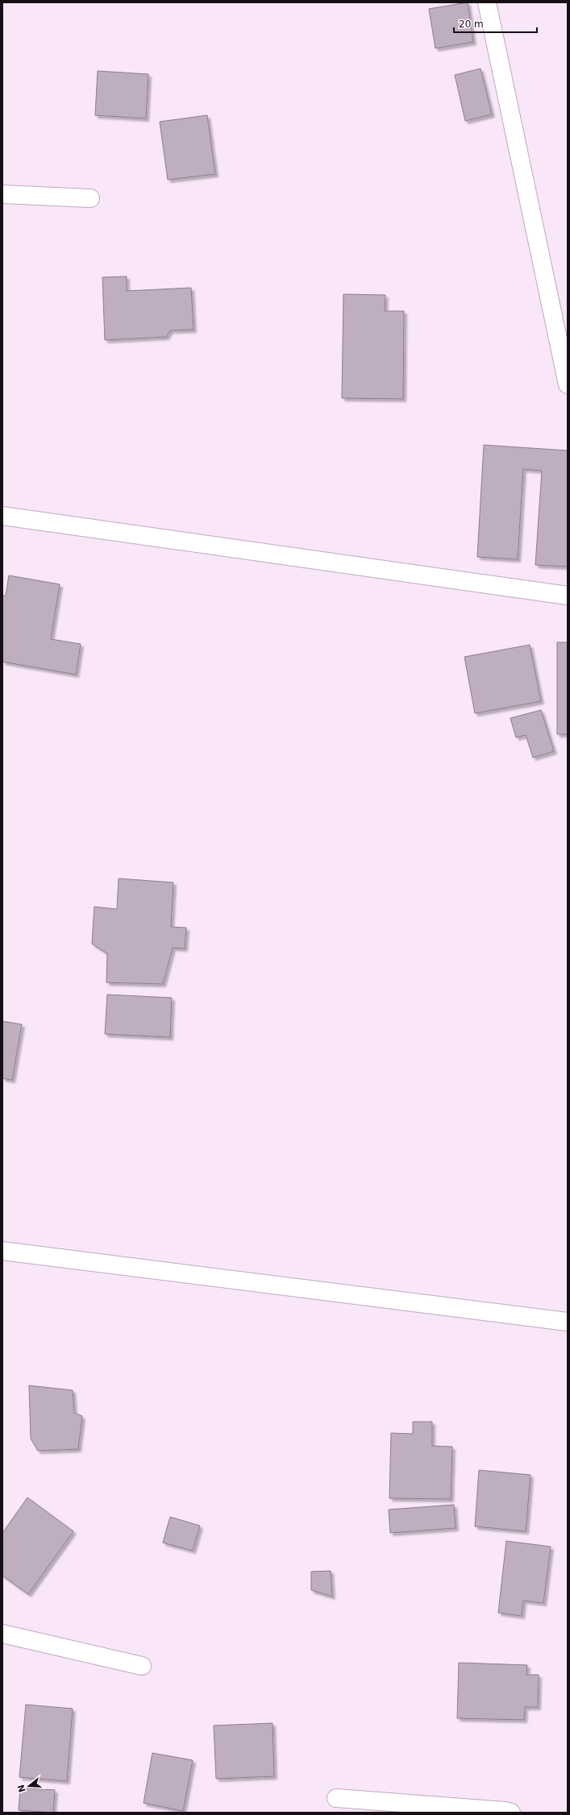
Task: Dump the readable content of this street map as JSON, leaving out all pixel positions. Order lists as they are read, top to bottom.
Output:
{
  "scale_bar": "20 m",
  "north": "left"
}
